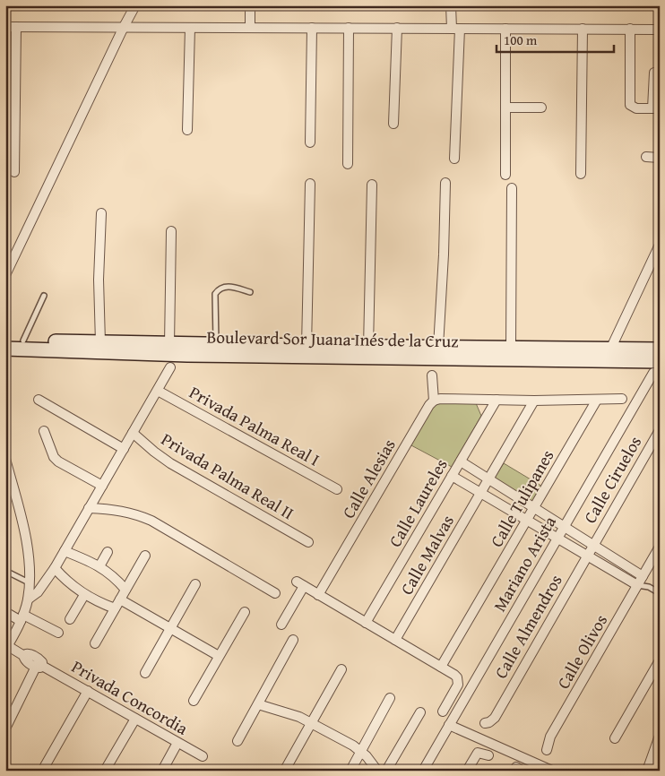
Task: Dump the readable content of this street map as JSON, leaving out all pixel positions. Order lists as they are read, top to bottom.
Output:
{
  "streets": {
    "main road": ["Boulevard Sor Juana Inés de la Cruz"],
    "street": [
      "Privada Palma Real I",
      "Privada Palma Real II",
      "Calle Alesias",
      "Calle Ciruelos",
      "Calle Tulipanes",
      "Calle Laureles",
      "Calle Malvas",
      "Mariano Arista",
      "Calle Almendros",
      "Calle Olivos",
      "Privada Concordia"
    ]
  },
  "crossings": [
    ["Calle Ciruelos", "Calle Almendros"]
  ],
  "scale_bar": "100 m"
}
